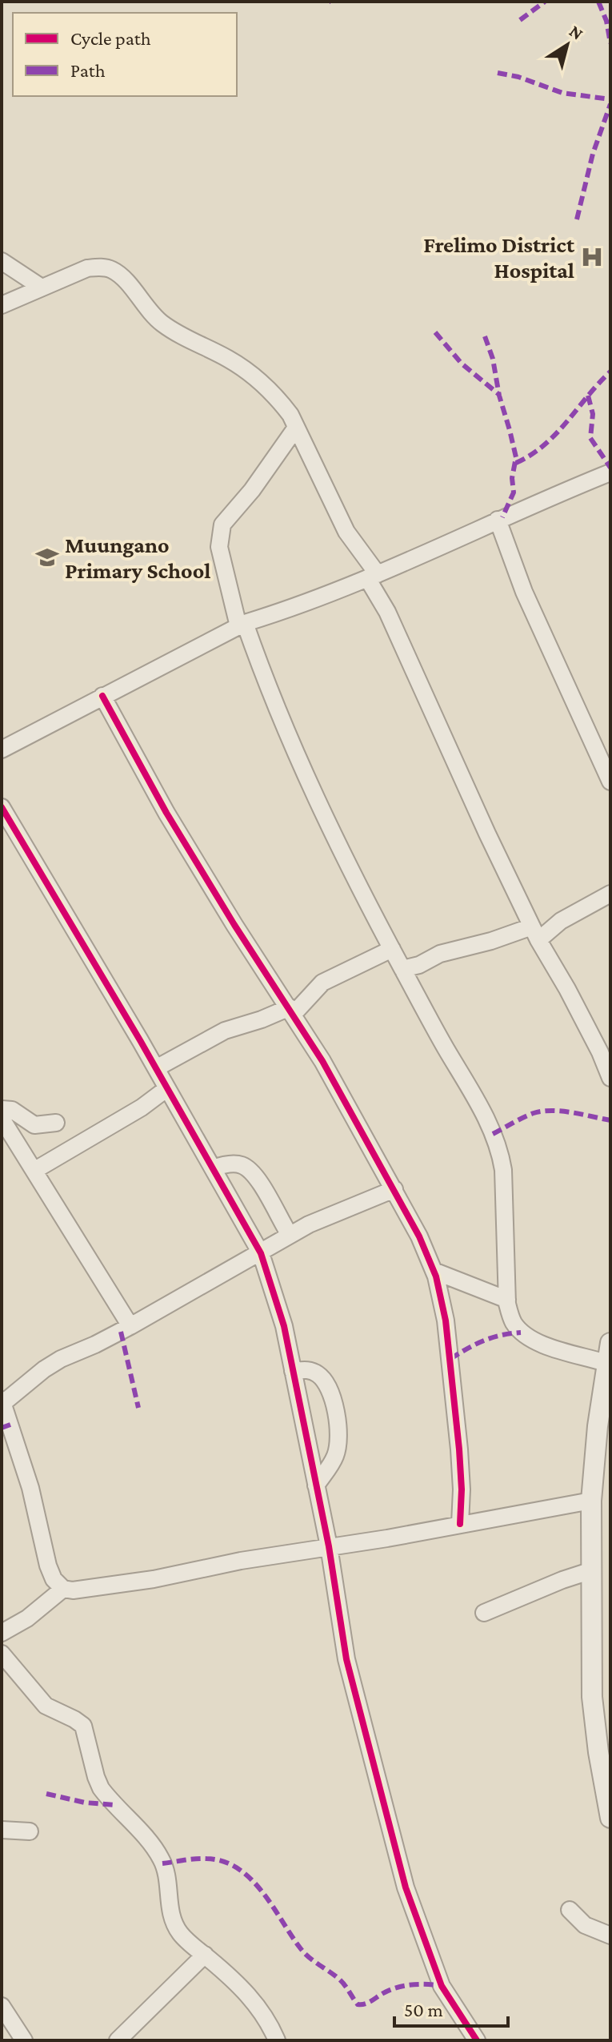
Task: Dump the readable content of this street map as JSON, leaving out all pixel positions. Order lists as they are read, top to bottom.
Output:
{
  "places": {
    "hospital": ["Frelimo District Hospital"],
    "school or university": ["Muungano Primary School"]
  },
  "legend": ["Cycle path", "Path"],
  "scale_bar": "50 m",
  "north": "top right"
}
